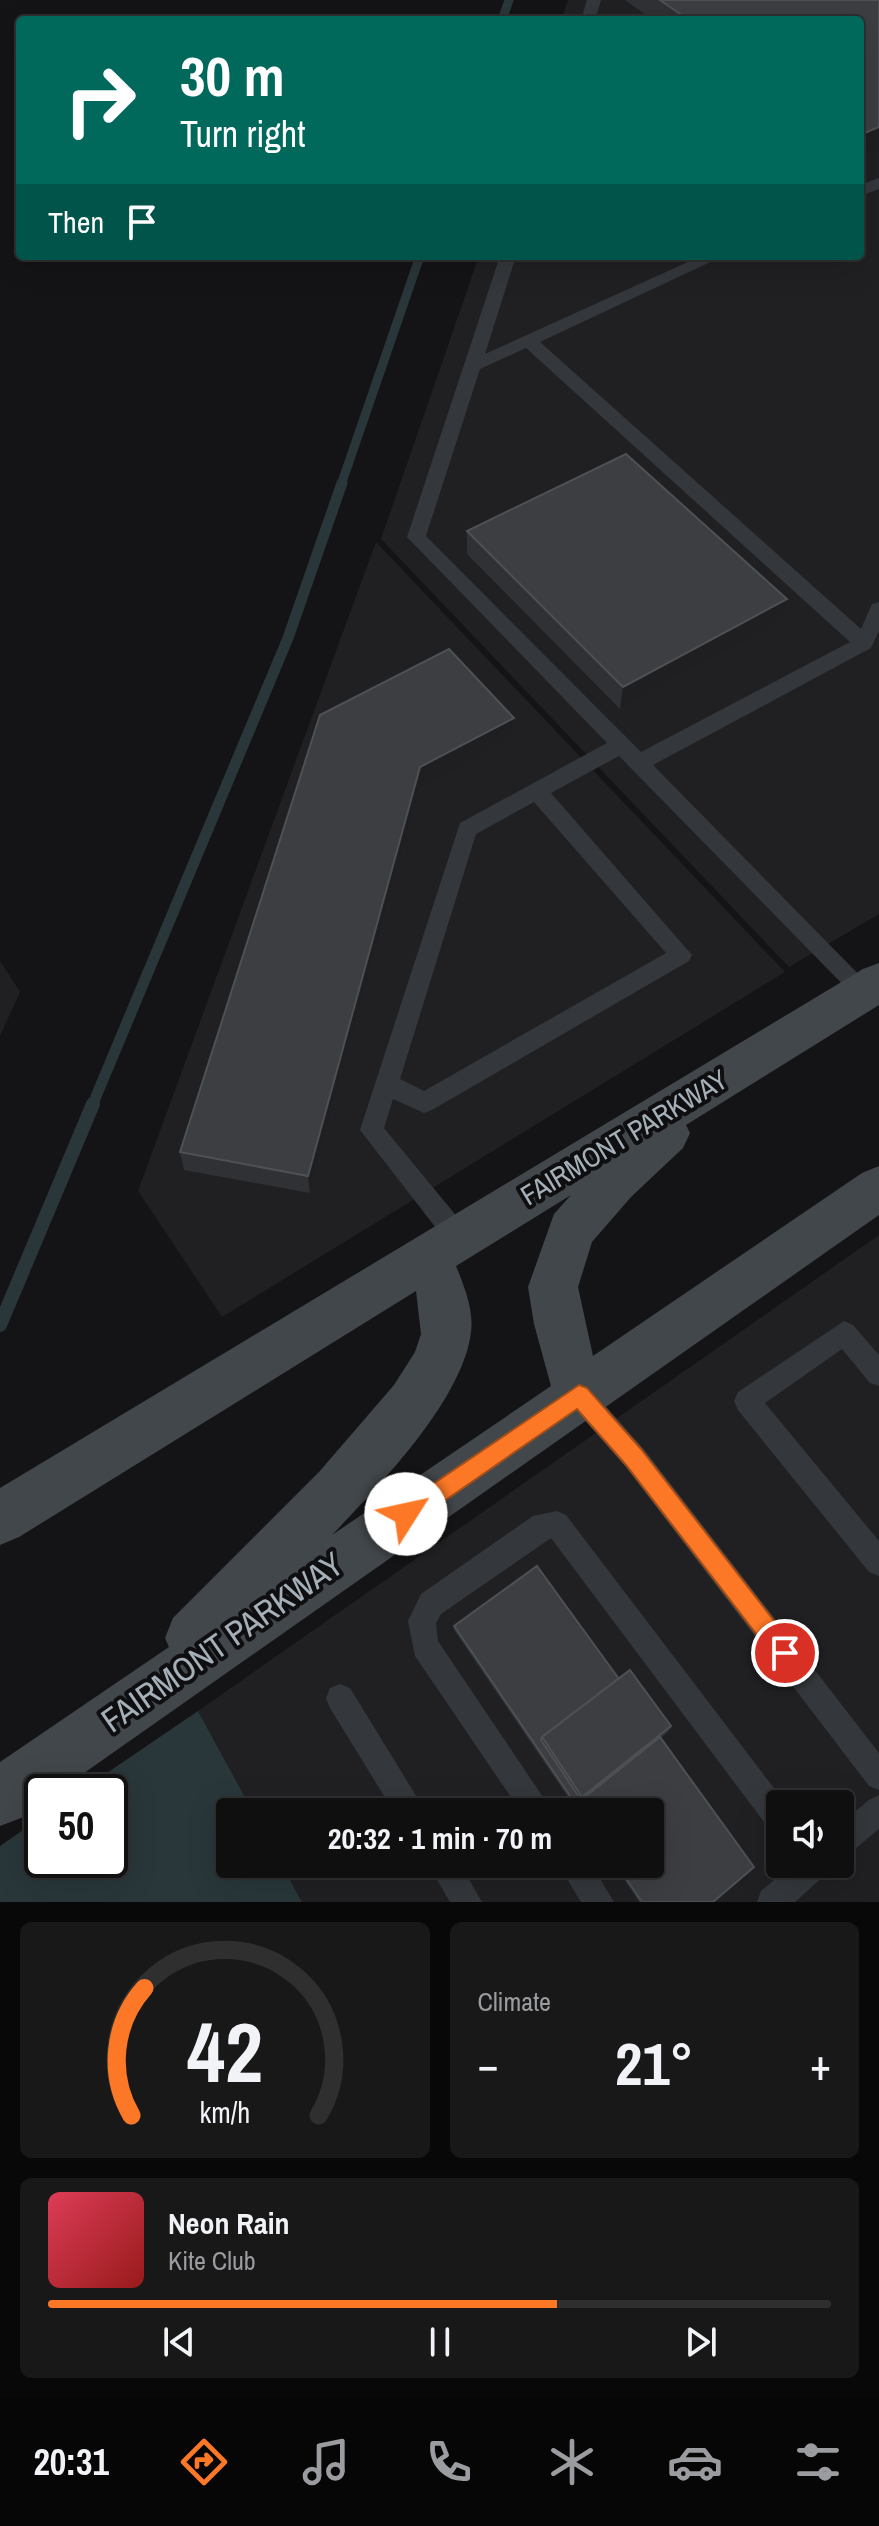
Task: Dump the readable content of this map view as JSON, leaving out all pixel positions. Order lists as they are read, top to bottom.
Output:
{
  "streets": {
    "main road": ["FAIRMONT PARKWAY"]
  },
  "page": {
    "turn": ["30 m", "Turn right"],
    "then": "Then",
    "limit": "50",
    "trip": "20:32 · 1 min · 70 m",
    "tile": "Climate",
    "heat": ["−", "21°", "+"],
    "song": ["Neon Rain", "Kite Club"],
    "tabs": "20:31",
    "gauge": ["42", "km/h"]
  }
}
